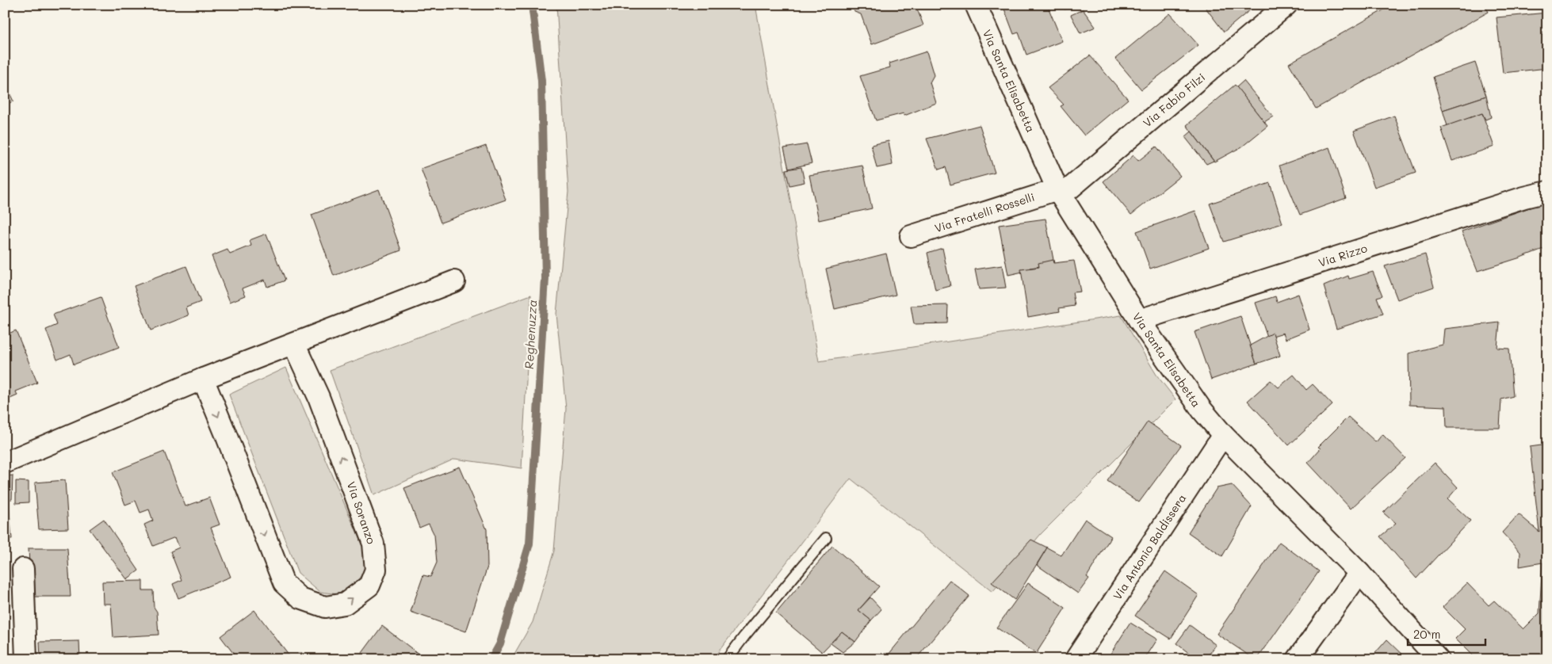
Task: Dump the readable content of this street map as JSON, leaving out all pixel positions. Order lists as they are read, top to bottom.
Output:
{
  "streets": {
    "street": [
      "Via Santa Elisabetta",
      "Via Fabio Filzi",
      "Via Fratelli Rosselli",
      "Via Rizzo",
      "Via Soranzo",
      "Via Antonio Baldissera"
    ]
  },
  "crossings": [
    ["Via Santa Elisabetta", "Via Fabio Filzi"],
    ["Via Santa Elisabetta", "Via Fratelli Rosselli"],
    ["Via Santa Elisabetta", "Via Rizzo"],
    ["Via Santa Elisabetta", "Via Antonio Baldissera"],
    ["Via Fabio Filzi", "Via Fratelli Rosselli"]
  ],
  "water": ["Reghenuzza"],
  "scale_bar": "20 m"
}
